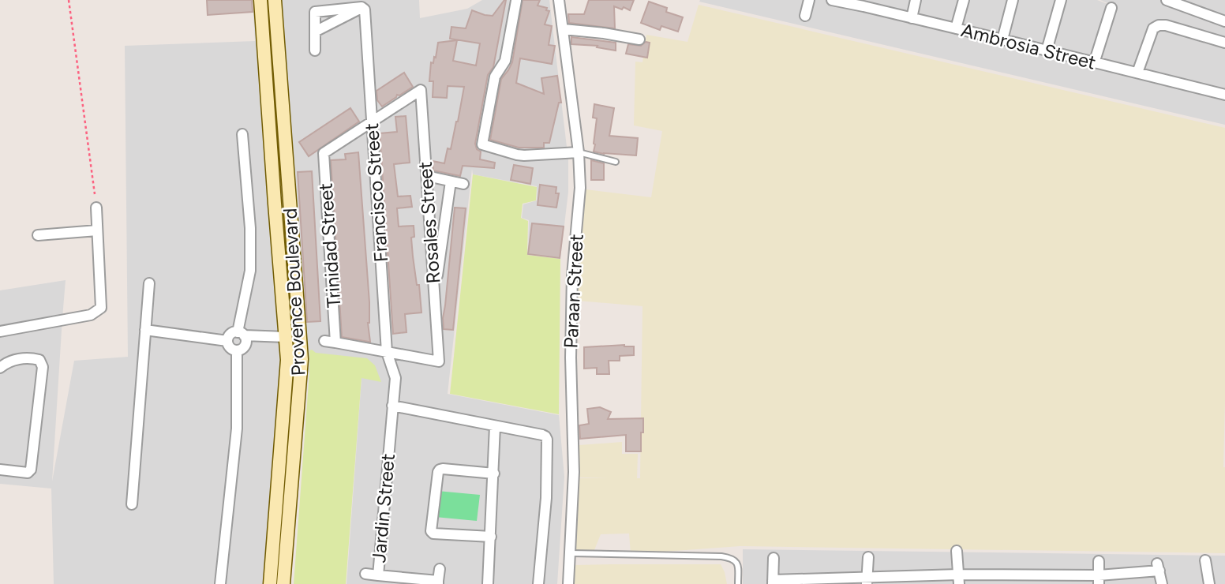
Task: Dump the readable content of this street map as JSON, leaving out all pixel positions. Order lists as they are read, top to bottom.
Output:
{
  "streets": {
    "street": [
      "Ambrosia Street",
      "Francisco Street",
      "Rosales Street",
      "Trinidad Street",
      "Paraan Street",
      "Provence Boulevard",
      "Jardin Street"
    ]
  },
  "crossings": [
    ["Francisco Street", "Rosales Street"],
    ["Francisco Street", "Trinidad Street"],
    ["Francisco Street", "Jardin Street"],
    ["Rosales Street", "Trinidad Street"]
  ]
}
